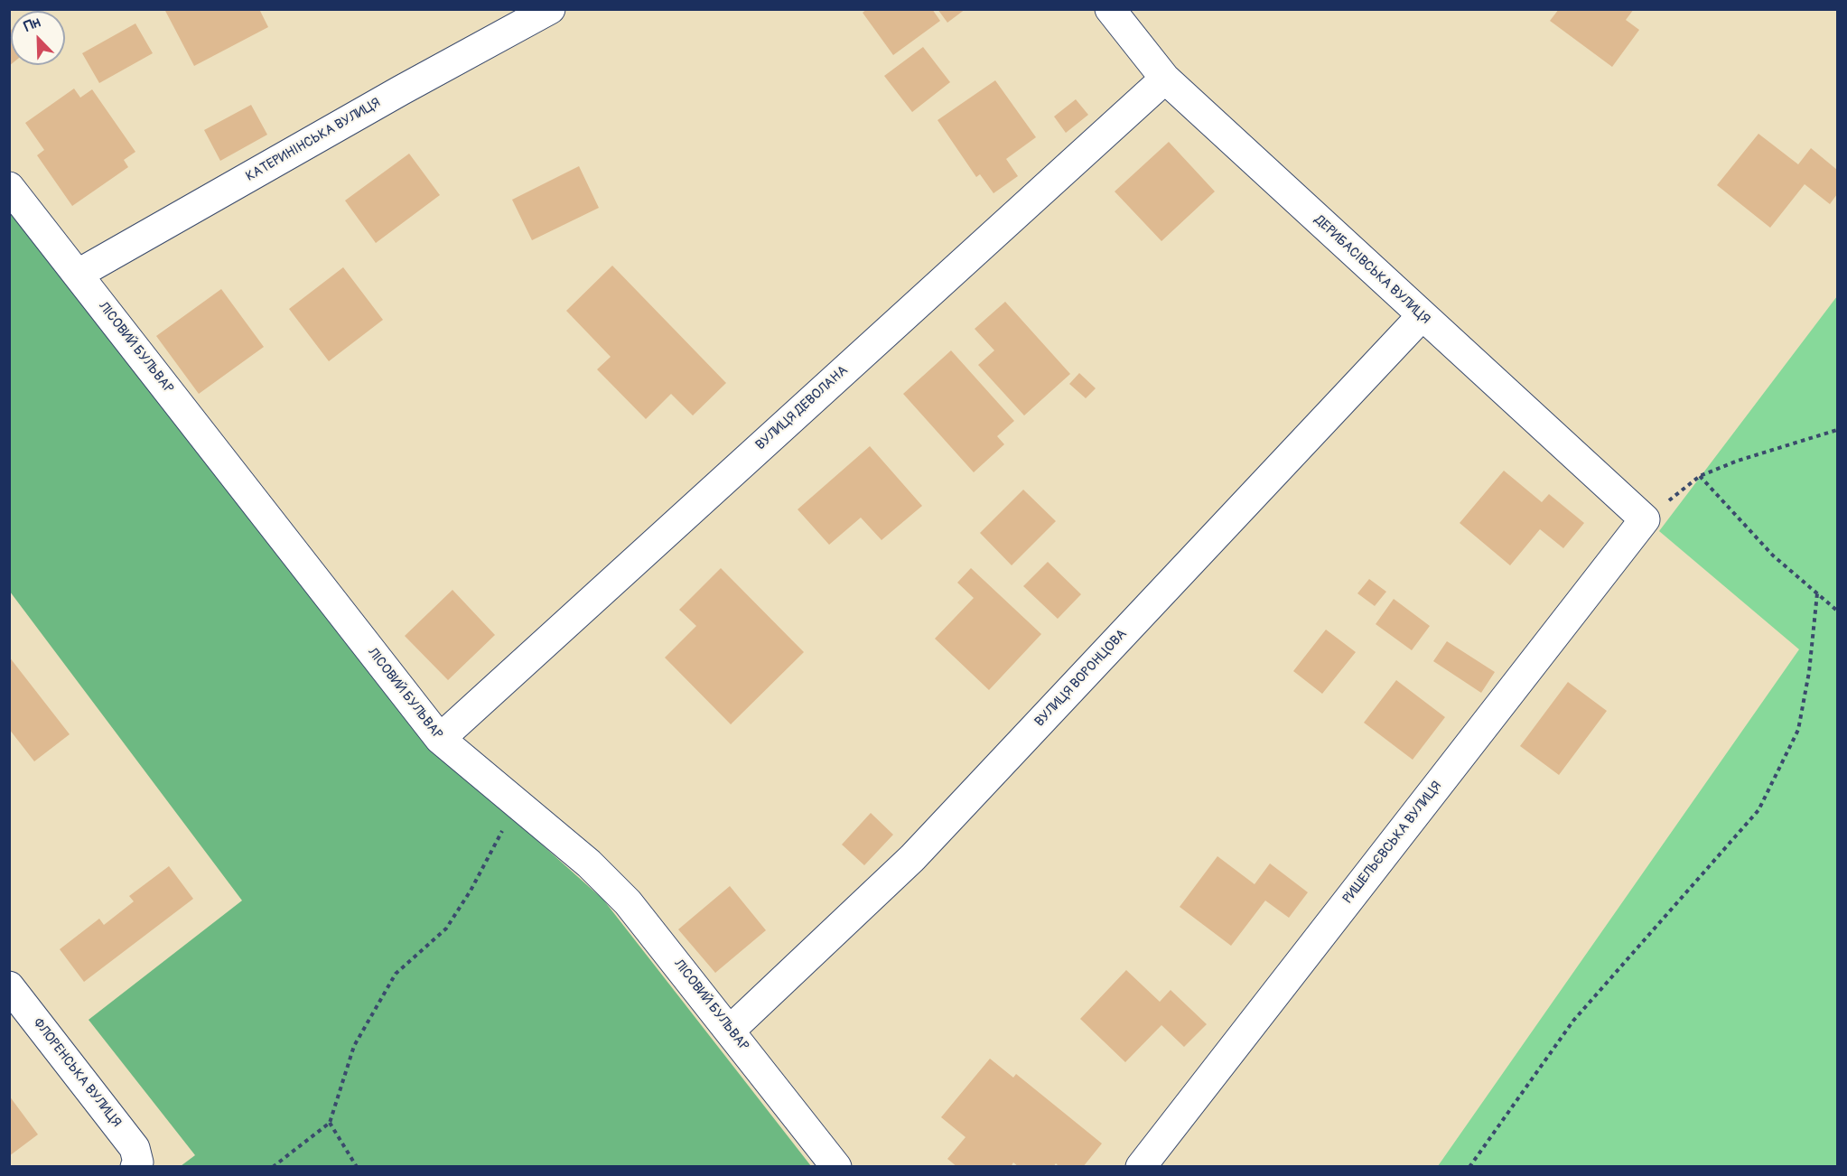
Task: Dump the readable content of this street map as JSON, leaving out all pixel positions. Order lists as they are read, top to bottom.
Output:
{
  "streets": {
    "street": [
      "КАТЕРИНІНСЬКА ВУЛИЦЯ",
      "ДЕРИБАСІВСЬКА ВУЛИЦЯ",
      "ЛІСОВИЙ БУЛЬВАР",
      "ВУЛИЦЯ ДЕВОЛАНА",
      "ВУЛИЦЯ ВОРОНЦОВА",
      "РИШЕЛЬЄВСЬКА ВУЛИЦЯ",
      "ФЛОРЕНСЬКА ВУЛИЦЯ"
    ]
  },
  "crossings": [
    ["КАТЕРИНІНСЬКА ВУЛИЦЯ", "ЛІСОВИЙ БУЛЬВАР"],
    ["ДЕРИБАСІВСЬКА ВУЛИЦЯ", "ВУЛИЦЯ ДЕВОЛАНА"],
    ["ДЕРИБАСІВСЬКА ВУЛИЦЯ", "ВУЛИЦЯ ВОРОНЦОВА"],
    ["ДЕРИБАСІВСЬКА ВУЛИЦЯ", "РИШЕЛЬЄВСЬКА ВУЛИЦЯ"],
    ["ЛІСОВИЙ БУЛЬВАР", "ВУЛИЦЯ ДЕВОЛАНА"],
    ["ЛІСОВИЙ БУЛЬВАР", "ВУЛИЦЯ ВОРОНЦОВА"]
  ],
  "north": "top left"
}
